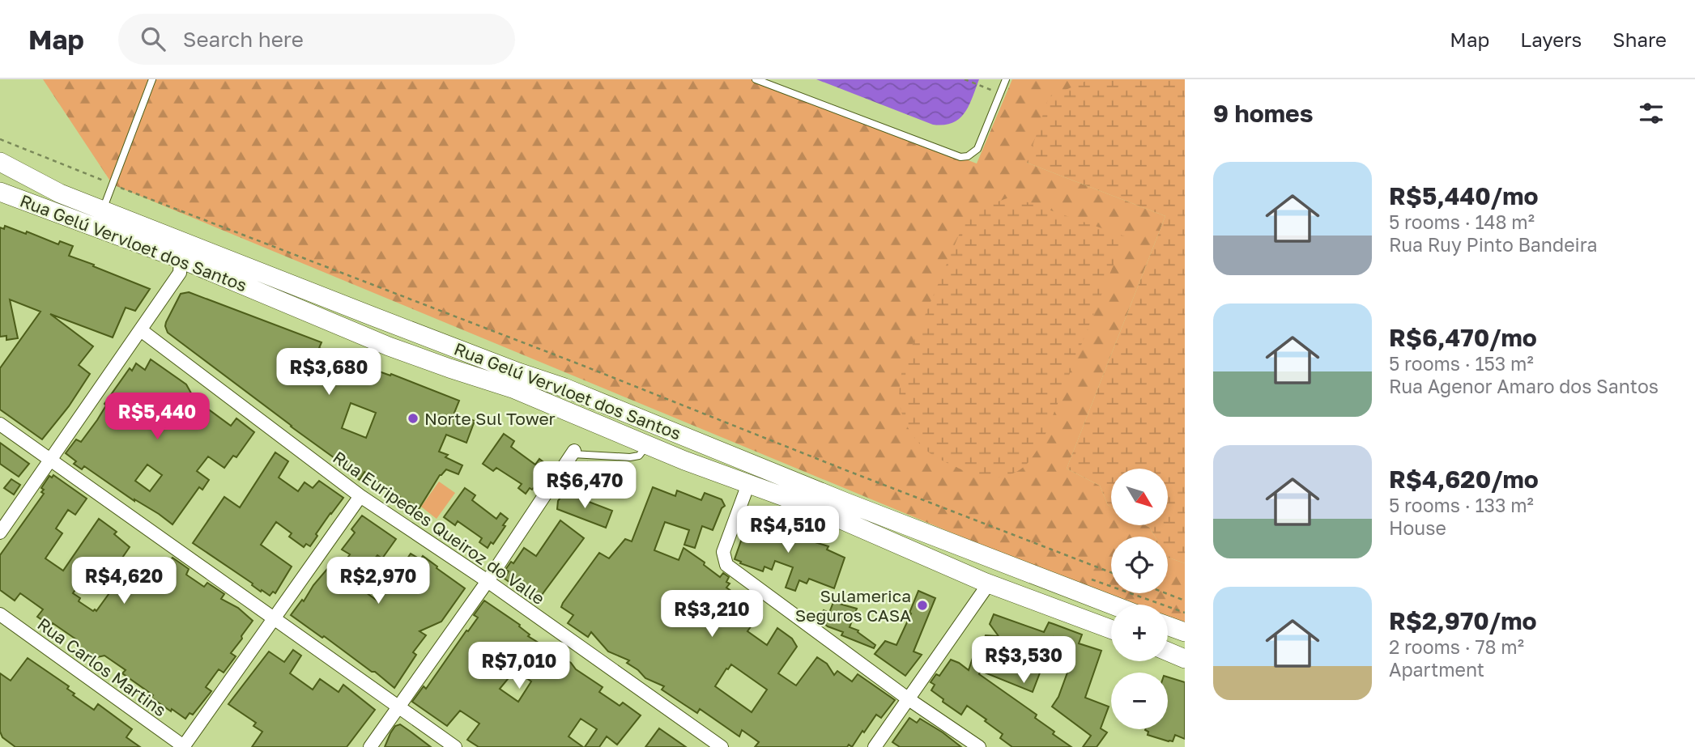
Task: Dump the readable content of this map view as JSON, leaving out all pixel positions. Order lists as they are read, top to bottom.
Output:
{
  "streets": {
    "main road": ["Rua Gelú Vervloet dos Santos"],
    "street": ["Rua Euripedes Queiroz do Valle", "Rua Carlos Martins"]
  },
  "places": ["Norte Sul Tower", "Sulamerica Seguros CASA"],
  "north": "bottom right",
  "page": {
    "header": "Map",
    "search": "Search here",
    "nav": ["Map", "Layers", "Share"],
    "heading": "9 homes",
    "list": [
      {
        "name": "R$5,440/mo",
        "note": "5 rooms · 148 m² · Rua Ruy Pinto Bandeira"
      },
      {
        "name": "R$6,470/mo",
        "note": "5 rooms · 153 m² · Rua Agenor Amaro dos Santos"
      },
      {
        "name": "R$4,620/mo",
        "note": "5 rooms · 133 m² · House"
      },
      {
        "name": "R$2,970/mo",
        "note": "2 rooms · 78 m² · Apartment"
      }
    ],
    "price": [
      "R$3,680",
      "R$5,440",
      "R$6,470",
      "R$4,510",
      "R$4,620",
      "R$2,970",
      "R$3,210",
      "R$3,530",
      "R$7,010"
    ],
    "map_buttons": ["+", "−"]
  }
}
